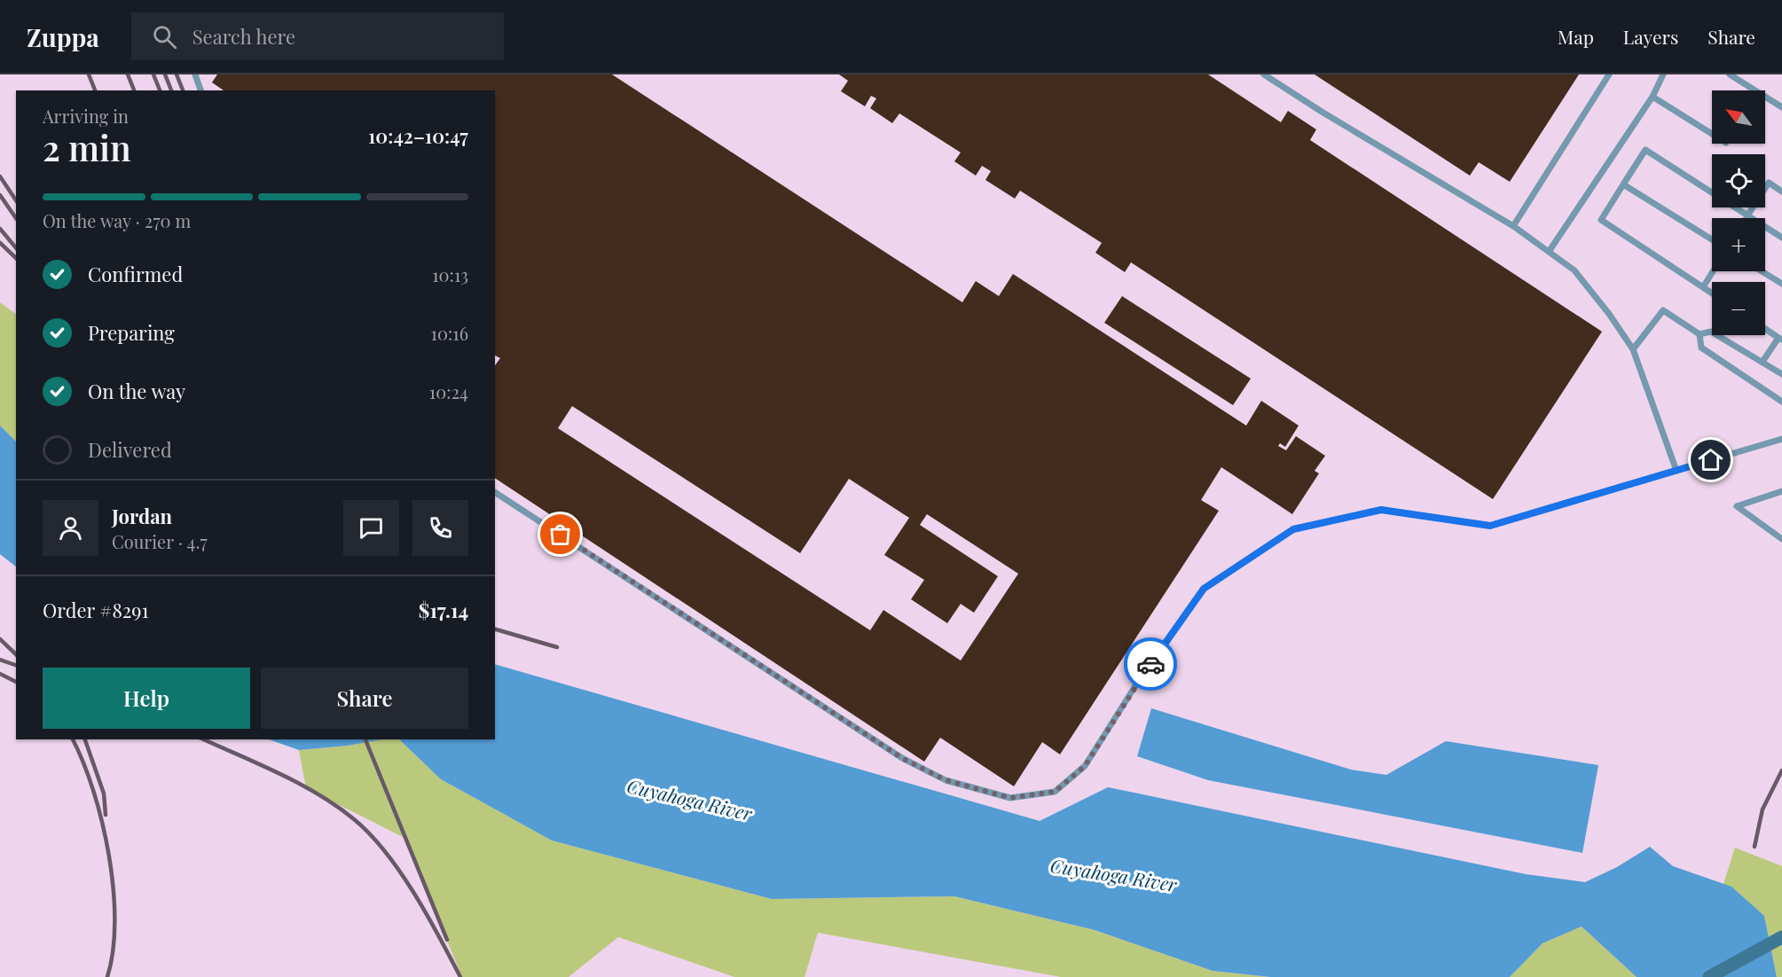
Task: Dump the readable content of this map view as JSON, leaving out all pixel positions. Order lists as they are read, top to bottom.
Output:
{
  "water": ["Cuyahoga River"],
  "north": "top left",
  "page": {
    "header": "Zuppa",
    "search": "Search here",
    "nav": ["Map", "Layers", "Share"],
    "map_buttons": ["+", "−"],
    "heading": ["2 min", "Arriving in", "10:42–10:47"],
    "panel": [
      "Jordan",
      "Courier · 4.7",
      "Order #8291",
      "$17.14"
    ],
    "bar": "On the way · 270 m",
    "list": [
      ["Confirmed", "10:13"],
      ["Preparing", "10:16"],
      ["On the way", "10:24"],
      "Delivered"
    ],
    "buttons": ["Help", "Share"]
  }
}
